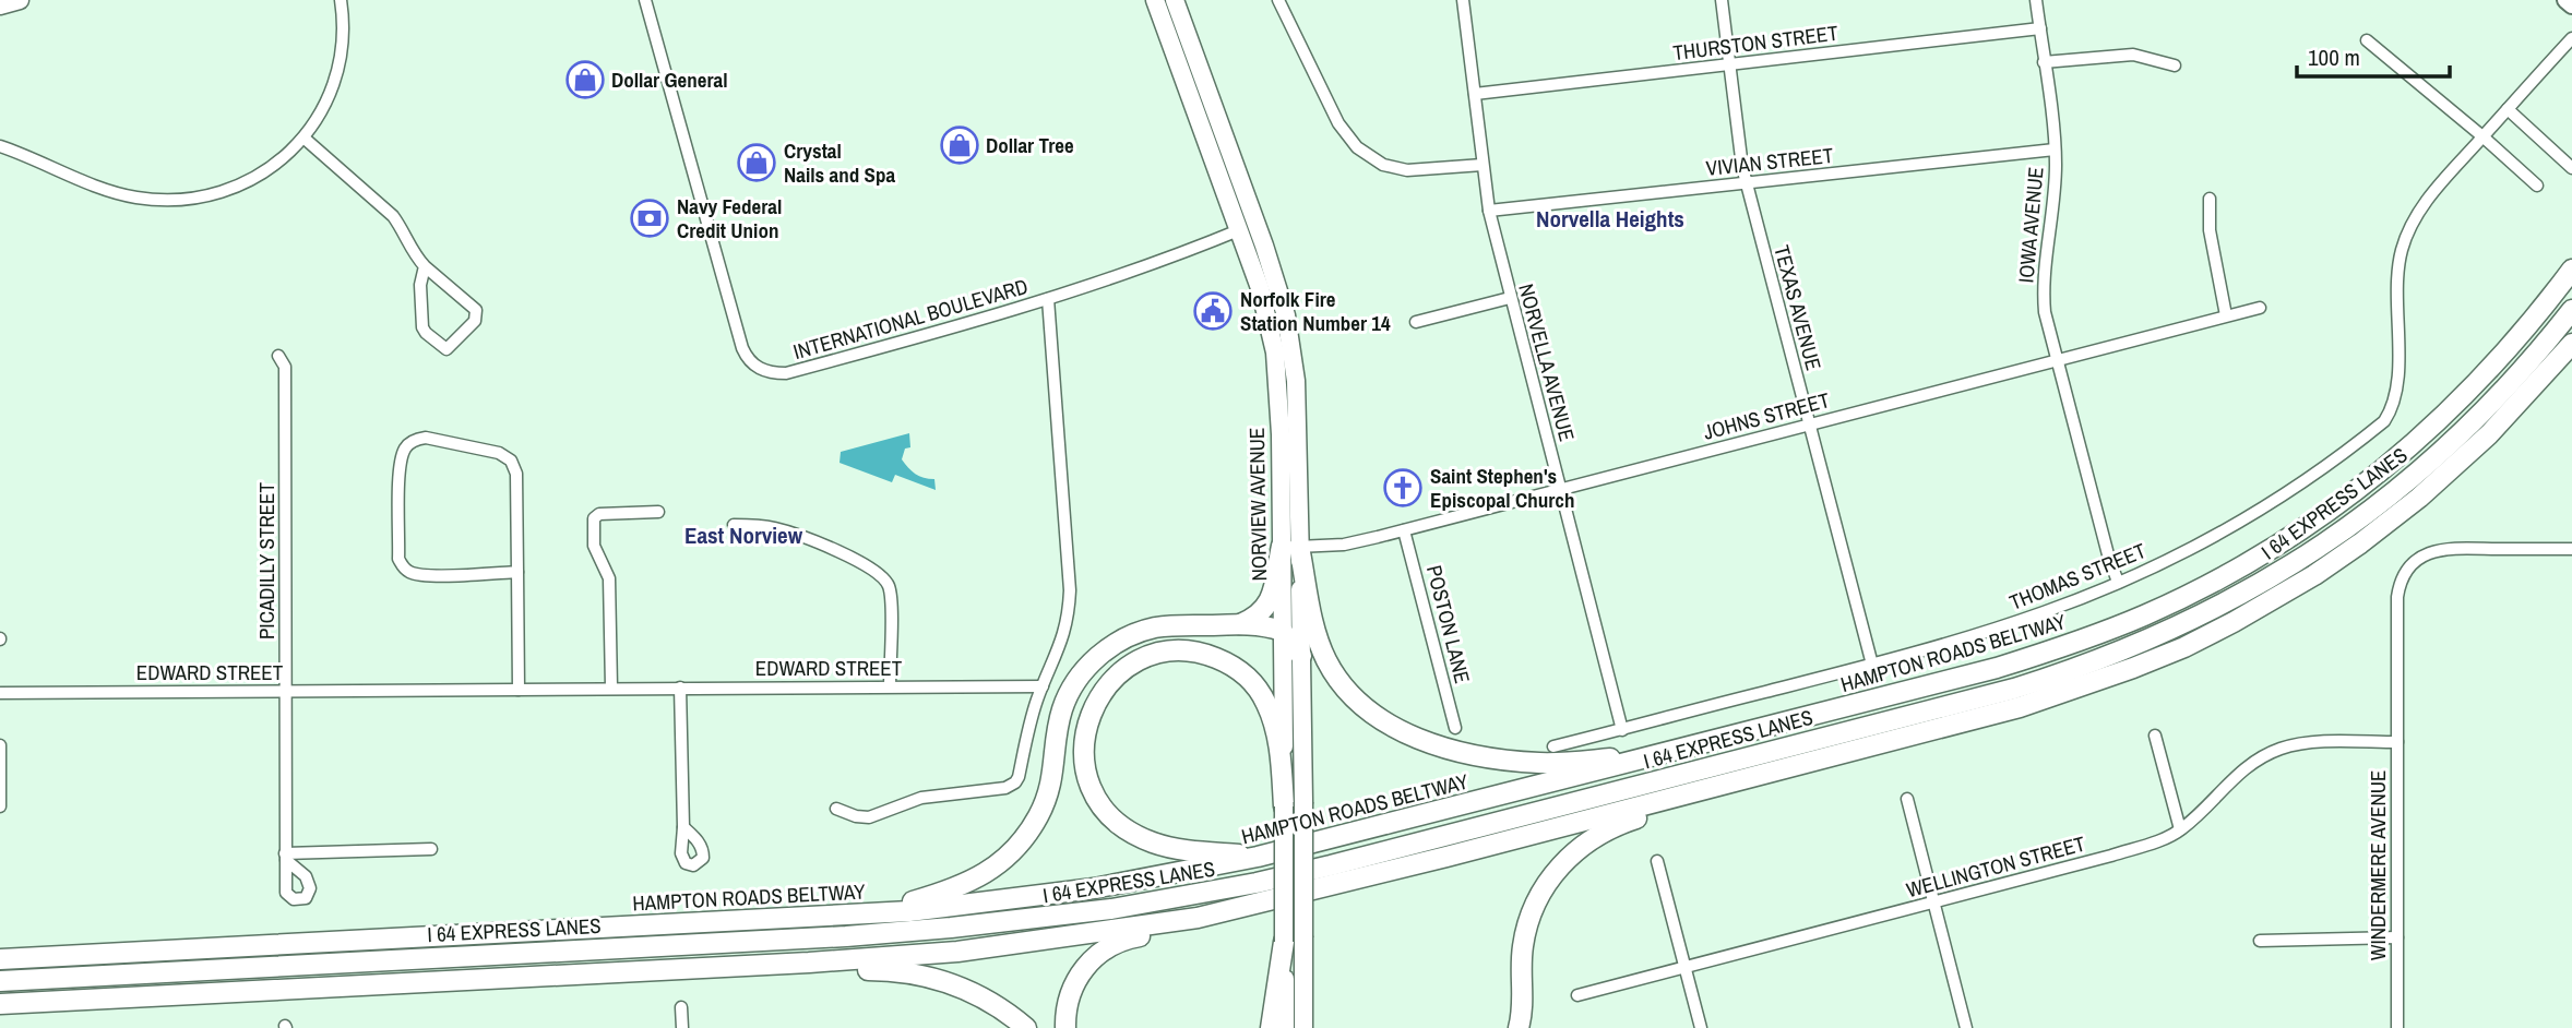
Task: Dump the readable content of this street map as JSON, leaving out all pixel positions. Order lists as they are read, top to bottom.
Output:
{
  "streets": {
    "highway": ["I 64 EXPRESS LANES", "HAMPTON ROADS BELTWAY"],
    "main road": ["NORVIEW AVENUE"],
    "street": [
      "THURSTON STREET",
      "VIVIAN STREET",
      "IOWA AVENUE",
      "TEXAS AVENUE",
      "INTERNATIONAL BOULEVARD",
      "NORVELLA AVENUE",
      "JOHNS STREET",
      "PICADILLY STREET",
      "THOMAS STREET",
      "POSTON LANE",
      "EDWARD STREET",
      "WINDERMERE AVENUE",
      "WELLINGTON STREET"
    ]
  },
  "crossings": [
    ["THURSTON STREET", "IOWA AVENUE"],
    ["THURSTON STREET", "TEXAS AVENUE"],
    ["THURSTON STREET", "NORVELLA AVENUE"],
    ["VIVIAN STREET", "IOWA AVENUE"],
    ["VIVIAN STREET", "TEXAS AVENUE"],
    ["VIVIAN STREET", "NORVELLA AVENUE"],
    ["IOWA AVENUE", "JOHNS STREET"],
    ["IOWA AVENUE", "THOMAS STREET"],
    ["TEXAS AVENUE", "JOHNS STREET"],
    ["TEXAS AVENUE", "THOMAS STREET"],
    ["NORVELLA AVENUE", "JOHNS STREET"],
    ["NORVELLA AVENUE", "THOMAS STREET"],
    ["JOHNS STREET", "NORVIEW AVENUE"],
    ["JOHNS STREET", "POSTON LANE"],
    ["PICADILLY STREET", "EDWARD STREET"],
    ["WINDERMERE AVENUE", "WELLINGTON STREET"]
  ],
  "districts": ["Norvella Heights", "East Norview"],
  "places": {
    "shop": ["Dollar General", "Dollar Tree", "Crystal Nails and Spa"],
    "bank": ["Navy Federal Credit Union"],
    "public building": ["Norfolk Fire Station Number 14"],
    "church": ["Saint Stephen's Episcopal Church"]
  },
  "scale_bar": "100 m"
}
